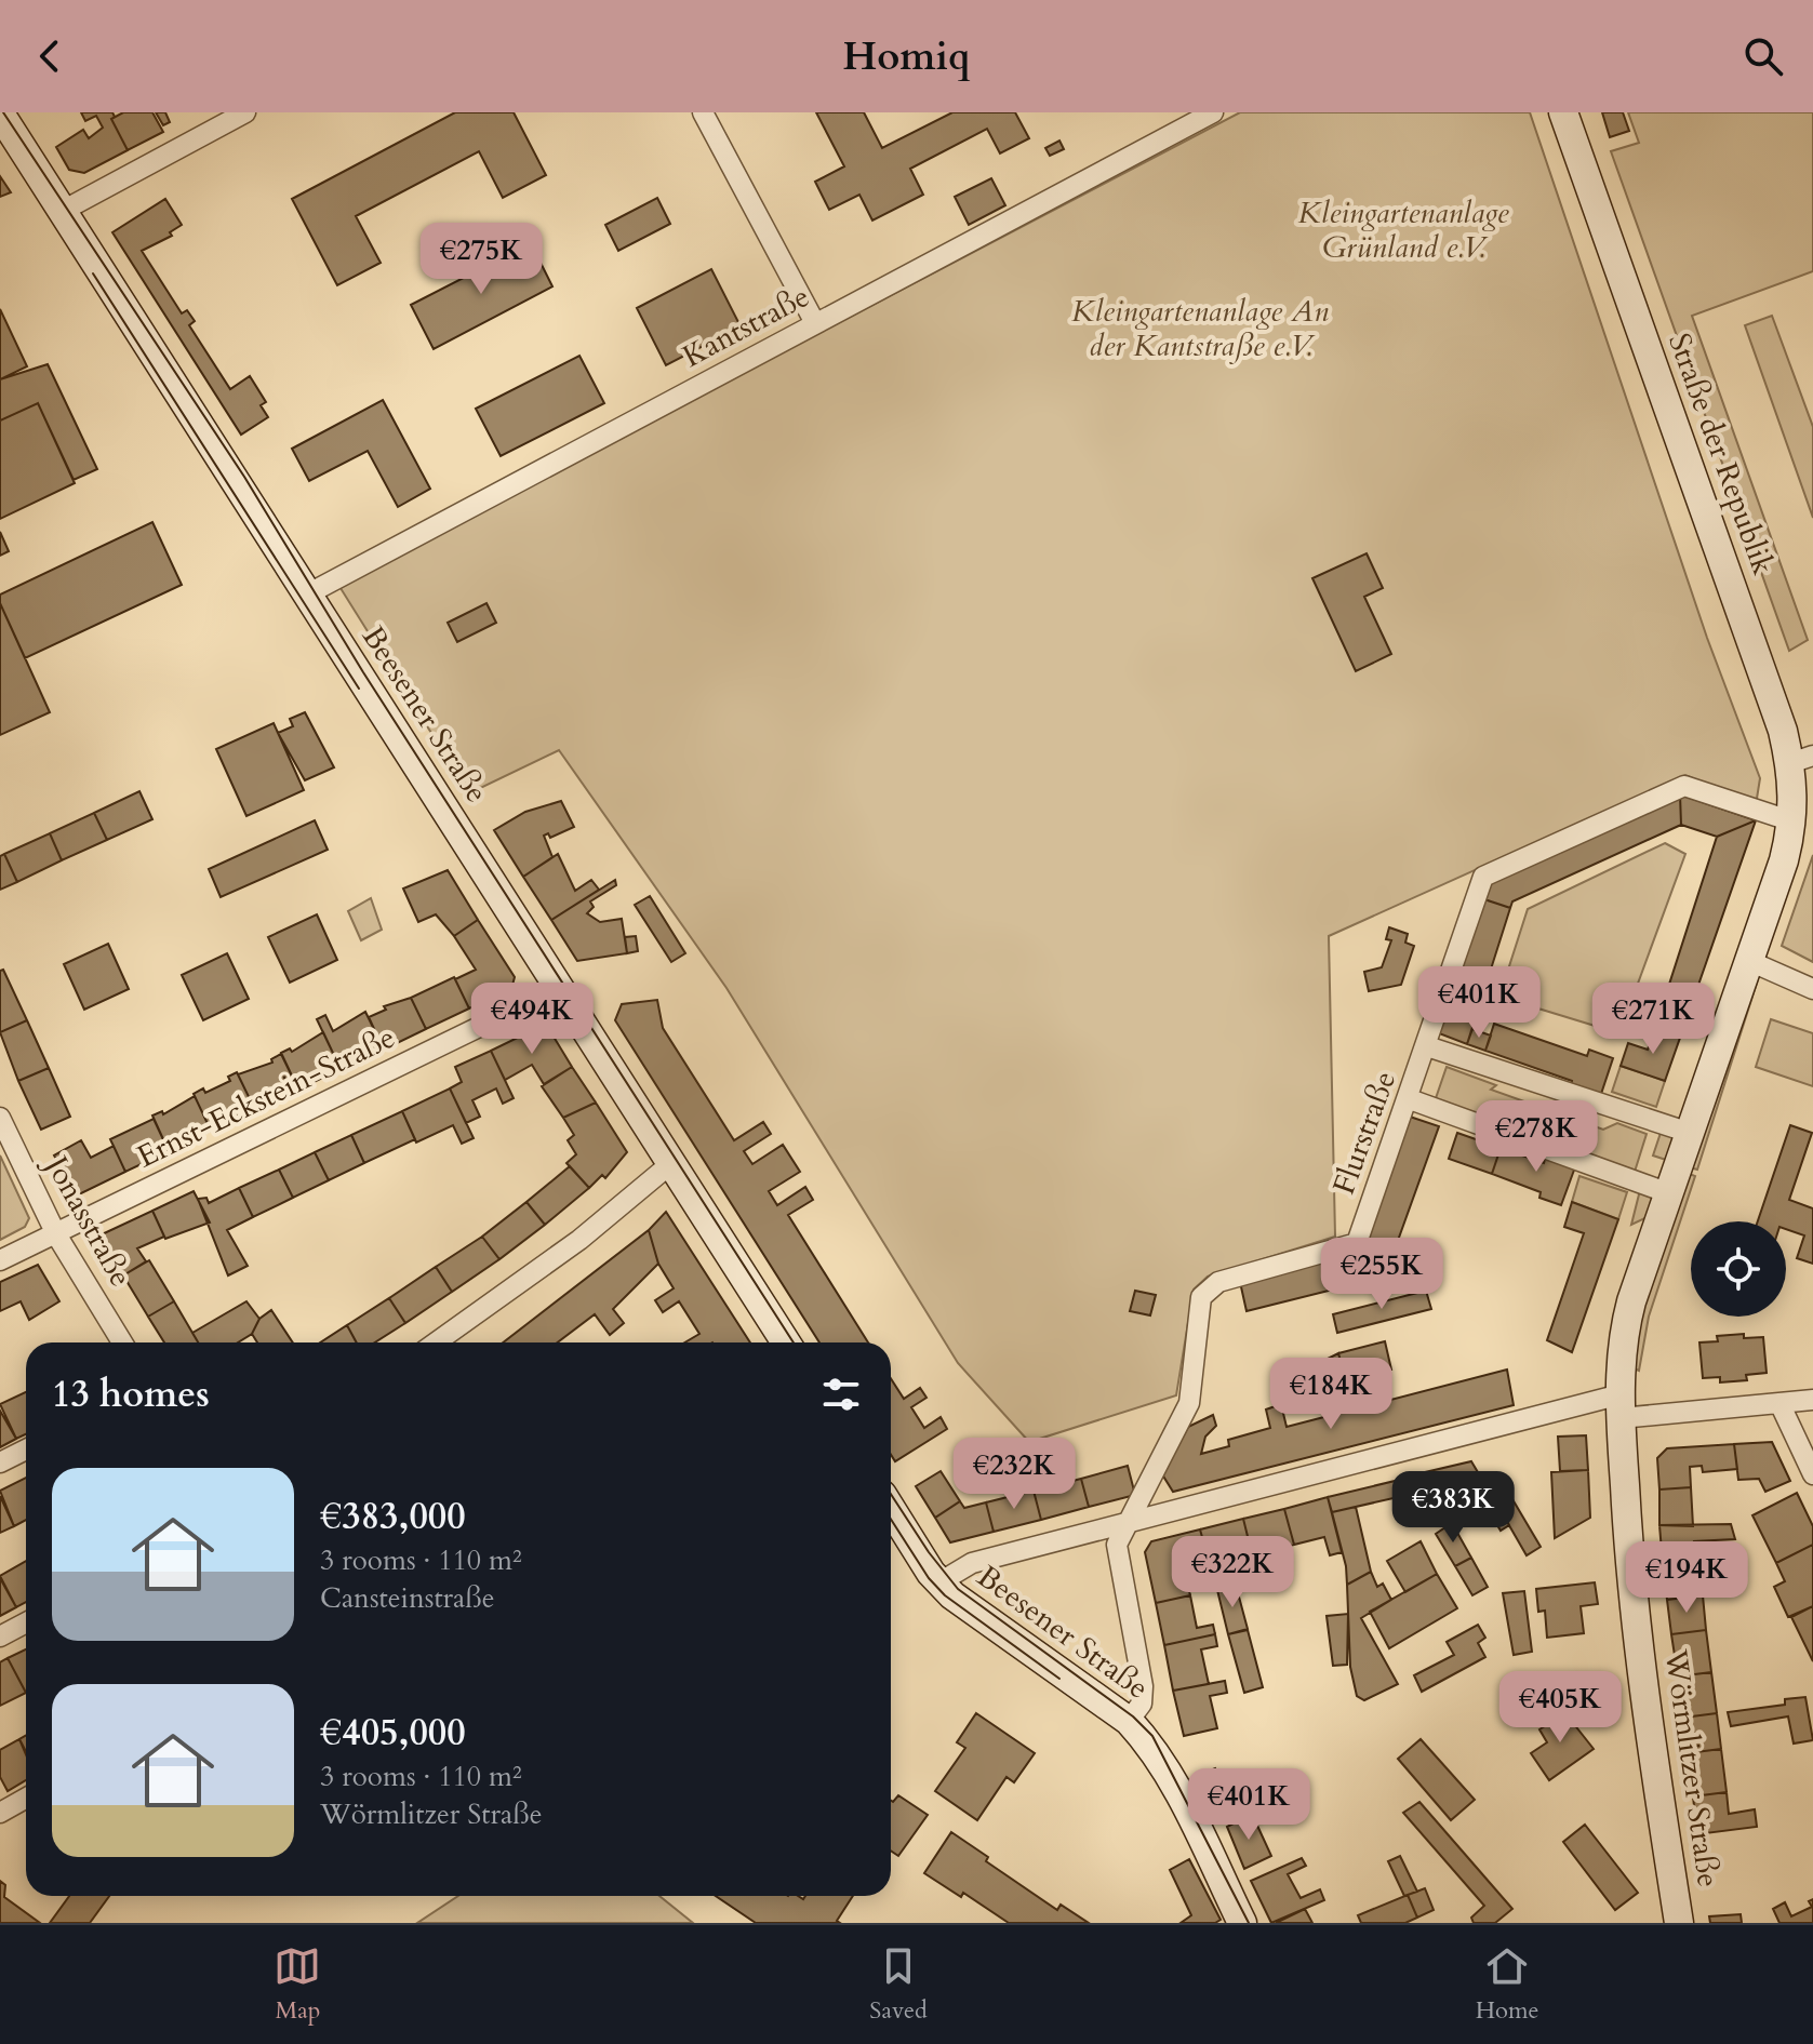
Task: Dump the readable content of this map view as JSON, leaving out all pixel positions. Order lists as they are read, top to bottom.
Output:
{
  "streets": {
    "street": [
      "Kantstraße",
      "Straße der Republik",
      "Beesener Straße",
      "Ernst-Eckstein-Straße",
      "Flurstraße",
      "Jonasstraße",
      "Wörmlitzer Straße"
    ]
  },
  "crossings": [
    ["Kantstraße", "Beesener Straße"],
    ["Straße der Republik", "Flurstraße"],
    ["Straße der Republik", "Wörmlitzer Straße"],
    ["Beesener Straße", "Ernst-Eckstein-Straße"],
    ["Ernst-Eckstein-Straße", "Jonasstraße"],
    ["Flurstraße", "Wörmlitzer Straße"]
  ],
  "parks": ["Kleingartenanlage Grünland e.V.", "Kleingartenanlage An der Kantstraße e.V."],
  "page": {
    "header": "Homiq",
    "price": [
      "€275K",
      "€401K",
      "€494K",
      "€271K",
      "€278K",
      "€255K",
      "€184K",
      "€232K",
      "€383K",
      "€322K",
      "€194K",
      "€405K",
      "€401K"
    ],
    "heading": "13 homes",
    "list": [
      {
        "name": "€383,000",
        "note": "3 rooms · 110 m² · Cansteinstraße"
      },
      {
        "name": "€405,000",
        "note": "3 rooms · 110 m² · Wörmlitzer Straße"
      }
    ],
    "tabs": ["Map", "Saved", "Home"]
  }
}
